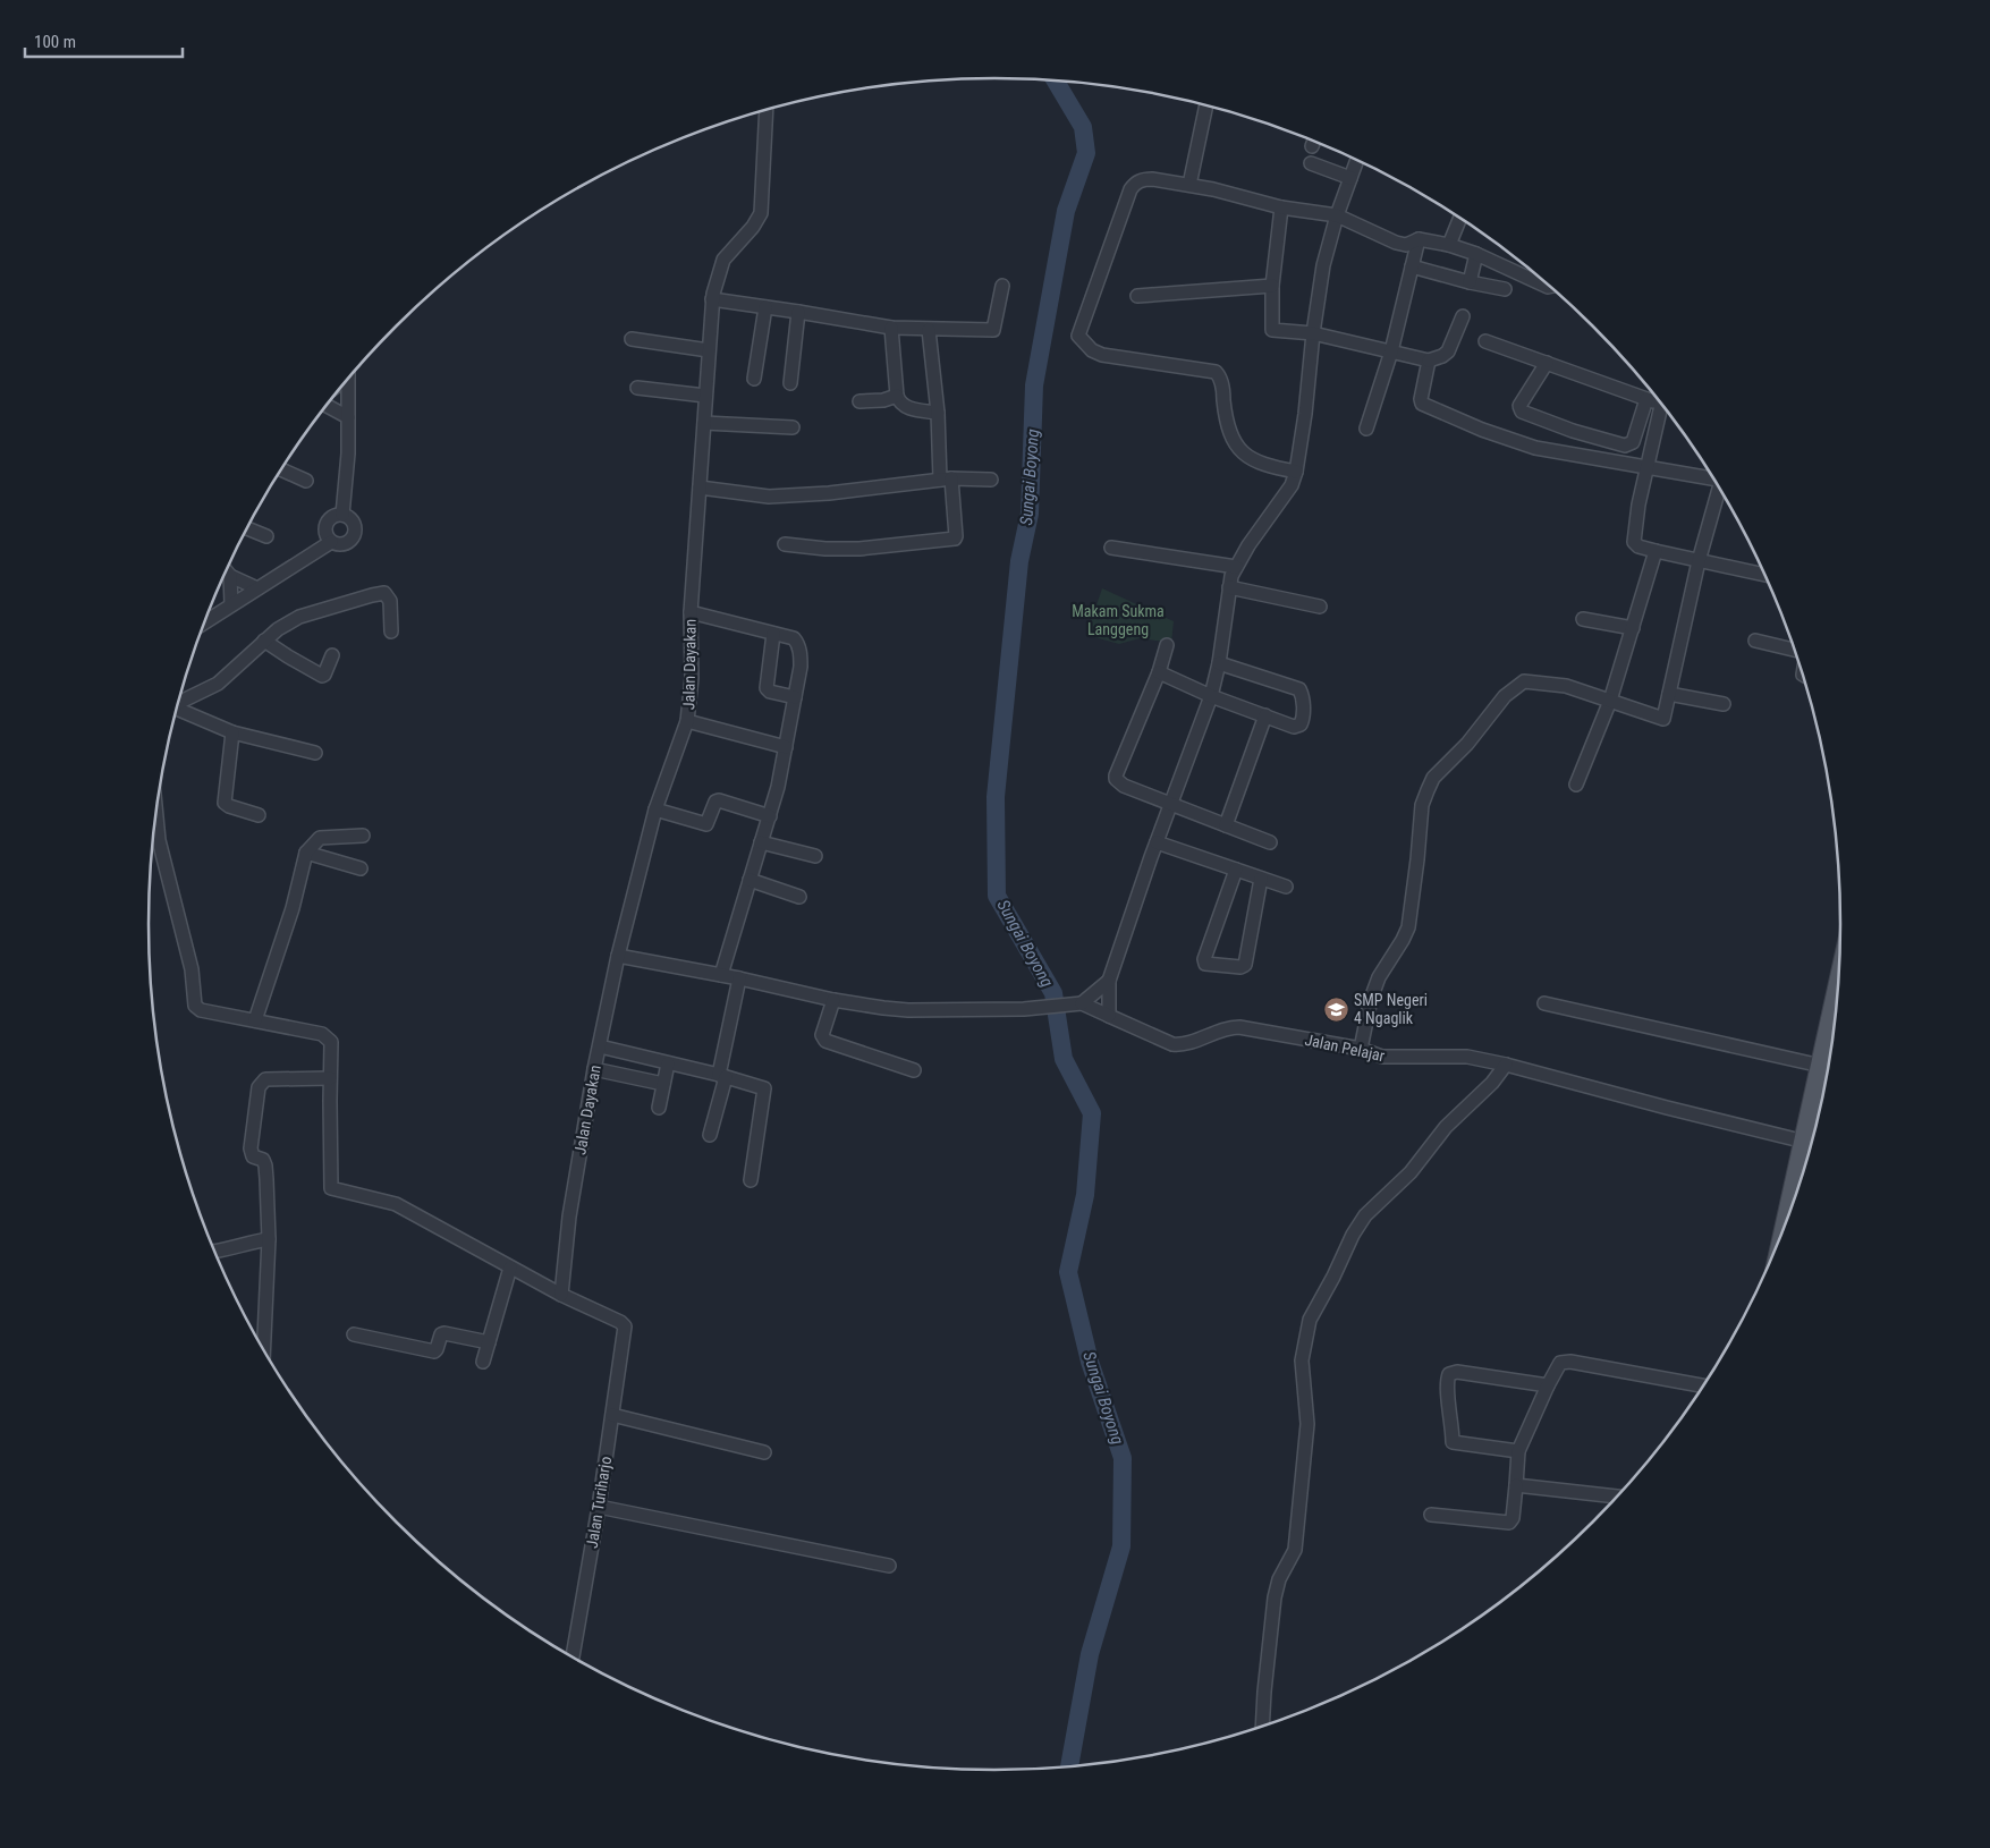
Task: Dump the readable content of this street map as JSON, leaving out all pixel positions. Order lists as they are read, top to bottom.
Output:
{
  "streets": {
    "street": ["Jalan Dayakan", "Jalan Pelajar", "Jalan Turiharjo"]
  },
  "crossings": [
    ["Jalan Dayakan", "Jalan Turiharjo"]
  ],
  "water": ["Sungai Boyong"],
  "parks": ["Makam Sukma Langgeng"],
  "places": {
    "school or university": ["SMP Negeri 4 Ngaglik"]
  },
  "scale_bar": "100 m"
}
